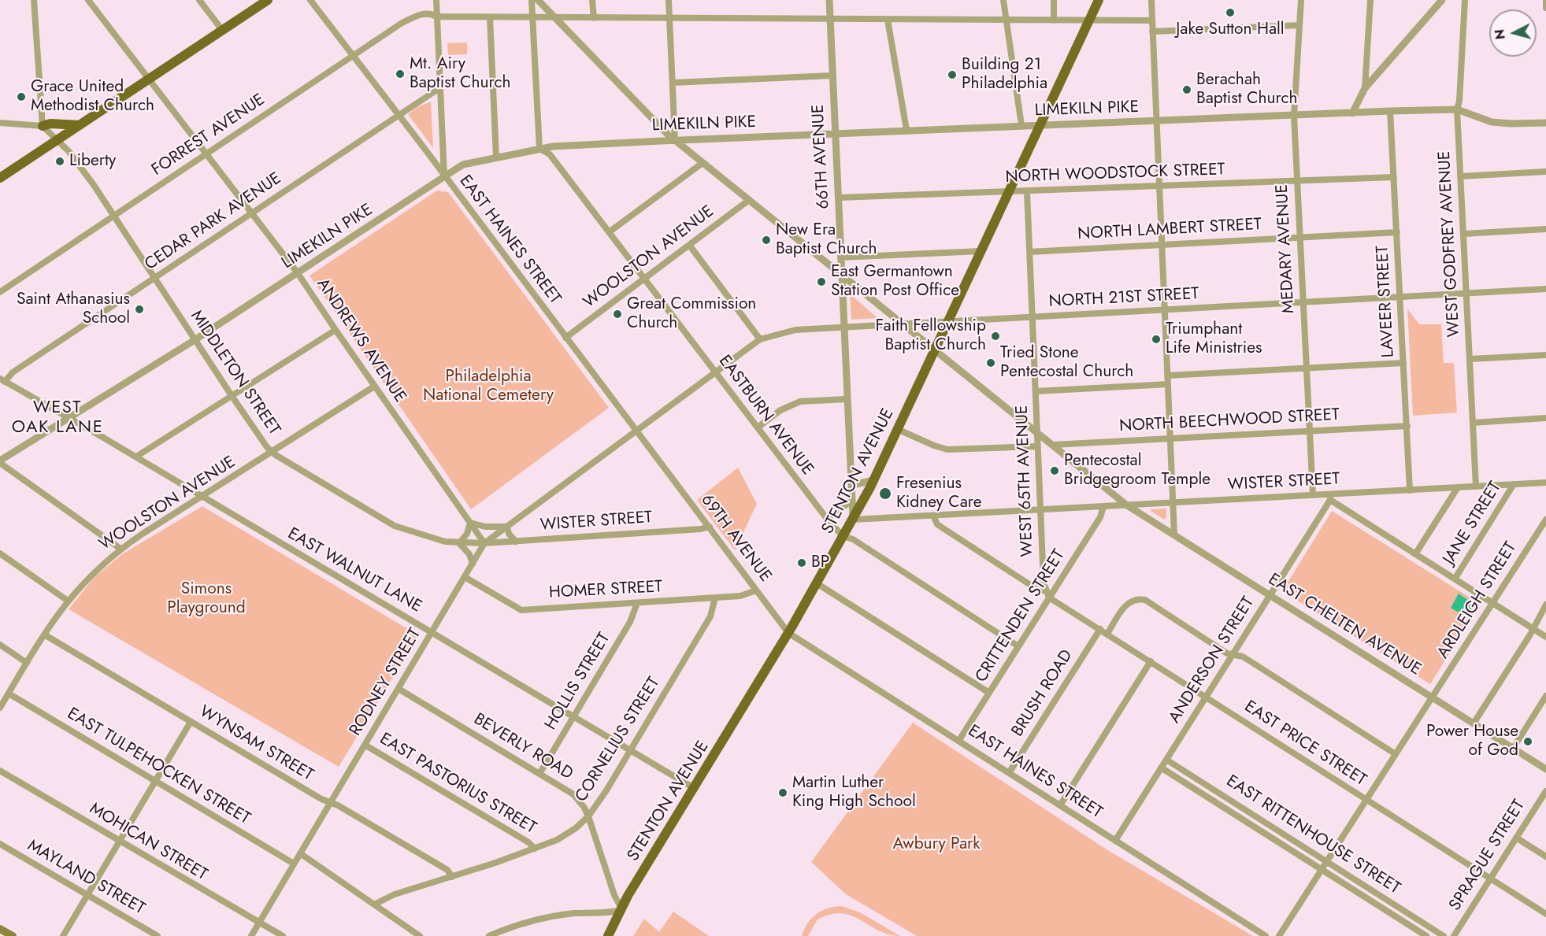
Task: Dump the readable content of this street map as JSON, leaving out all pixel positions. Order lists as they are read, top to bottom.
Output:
{
  "streets": {
    "main road": ["STENTON AVENUE"],
    "street": [
      "LIMEKILN PIKE",
      "FORREST AVENUE",
      "66TH AVENUE",
      "NORTH WOODSTOCK STREET",
      "CEDAR PARK AVENUE",
      "NORTH LAMBERT STREET",
      "EAST HAINES STREET",
      "WEST GODFREY AVENUE",
      "MEDARY AVENUE",
      "WOOLSTON AVENUE",
      "NORTH 21ST STREET",
      "LAVEER STREET",
      "ANDREWS AVENUE",
      "MIDDLETON STREET",
      "EASTBURN AVENUE",
      "NORTH BEECHWOOD STREET",
      "WEST 65TH AVENUE",
      "WISTER STREET",
      "JANE STREET",
      "69TH AVENUE",
      "EAST WALNUT LANE",
      "HOMER STREET",
      "ARDLEIGH STREET",
      "CRITTENDEN STREET",
      "EAST CHELTEN AVENUE",
      "ANDERSON STREET",
      "HOLLIS STREET",
      "RODNEY STREET",
      "BRUSH ROAD",
      "CORNELIUS STREET",
      "WYNSAM STREET",
      "EAST PRICE STREET",
      "BEVERLY ROAD",
      "EAST TULPEHOCKEN STREET",
      "EAST PASTORIUS STREET",
      "EAST RITTENHOUSE STREET",
      "MOHICAN STREET",
      "SPRAGUE STREET",
      "MAYLAND STREET"
    ]
  },
  "crossings": [
    ["LIMEKILN PIKE", "66TH AVENUE"],
    ["LIMEKILN PIKE", "EAST HAINES STREET"],
    ["LIMEKILN PIKE", "WEST GODFREY AVENUE"],
    ["LIMEKILN PIKE", "MEDARY AVENUE"],
    ["LIMEKILN PIKE", "LAVEER STREET"],
    ["LIMEKILN PIKE", "ANDREWS AVENUE"],
    ["LIMEKILN PIKE", "MIDDLETON STREET"],
    ["LIMEKILN PIKE", "EASTBURN AVENUE"],
    ["LIMEKILN PIKE", "STENTON AVENUE"],
    ["LIMEKILN PIKE", "EAST WALNUT LANE"],
    ["LIMEKILN PIKE", "EAST CHELTEN AVENUE"],
    ["FORREST AVENUE", "66TH AVENUE"],
    ["FORREST AVENUE", "EAST HAINES STREET"],
    ["FORREST AVENUE", "ANDREWS AVENUE"],
    ["FORREST AVENUE", "MIDDLETON STREET"],
    ["FORREST AVENUE", "STENTON AVENUE"],
    ["FORREST AVENUE", "EAST CHELTEN AVENUE"],
    ["66TH AVENUE", "NORTH WOODSTOCK STREET"],
    ["66TH AVENUE", "NORTH 21ST STREET"],
    ["66TH AVENUE", "STENTON AVENUE"],
    ["66TH AVENUE", "WISTER STREET"],
    ["66TH AVENUE", "EAST CHELTEN AVENUE"],
    ["NORTH WOODSTOCK STREET", "MEDARY AVENUE"],
    ["NORTH WOODSTOCK STREET", "LAVEER STREET"],
    ["NORTH WOODSTOCK STREET", "STENTON AVENUE"],
    ["NORTH WOODSTOCK STREET", "WEST 65TH AVENUE"],
    ["CEDAR PARK AVENUE", "EAST HAINES STREET"],
    ["CEDAR PARK AVENUE", "ANDREWS AVENUE"],
    ["CEDAR PARK AVENUE", "MIDDLETON STREET"],
    ["CEDAR PARK AVENUE", "EAST WALNUT LANE"],
    ["NORTH LAMBERT STREET", "MEDARY AVENUE"],
    ["NORTH LAMBERT STREET", "LAVEER STREET"],
    ["NORTH LAMBERT STREET", "WEST 65TH AVENUE"],
    ["EAST HAINES STREET", "WOOLSTON AVENUE"],
    ["EAST HAINES STREET", "STENTON AVENUE"],
    ["EAST HAINES STREET", "69TH AVENUE"],
    ["EAST HAINES STREET", "CRITTENDEN STREET"],
    ["EAST HAINES STREET", "ANDERSON STREET"],
    ["EAST HAINES STREET", "RODNEY STREET"],
    ["EAST HAINES STREET", "BRUSH ROAD"],
    ["WEST GODFREY AVENUE", "NORTH 21ST STREET"],
    ["WEST GODFREY AVENUE", "WISTER STREET"],
    ["MEDARY AVENUE", "NORTH 21ST STREET"],
    ["MEDARY AVENUE", "NORTH BEECHWOOD STREET"],
    ["MEDARY AVENUE", "WISTER STREET"],
    ["WOOLSTON AVENUE", "ANDREWS AVENUE"],
    ["WOOLSTON AVENUE", "MIDDLETON STREET"],
    ["WOOLSTON AVENUE", "EASTBURN AVENUE"],
    ["WOOLSTON AVENUE", "EAST WALNUT LANE"],
    ["WOOLSTON AVENUE", "EAST CHELTEN AVENUE"],
    ["WOOLSTON AVENUE", "WYNSAM STREET"],
    ["WOOLSTON AVENUE", "EAST TULPEHOCKEN STREET"],
    ["NORTH 21ST STREET", "LAVEER STREET"],
    ["NORTH 21ST STREET", "EASTBURN AVENUE"],
    ["NORTH 21ST STREET", "STENTON AVENUE"],
    ["NORTH 21ST STREET", "WEST 65TH AVENUE"],
    ["NORTH 21ST STREET", "EAST CHELTEN AVENUE"],
    ["NORTH 21ST STREET", "RODNEY STREET"],
    ["LAVEER STREET", "NORTH BEECHWOOD STREET"],
    ["LAVEER STREET", "WISTER STREET"],
    ["ANDREWS AVENUE", "MIDDLETON STREET"],
    ["ANDREWS AVENUE", "WISTER STREET"],
    ["ANDREWS AVENUE", "RODNEY STREET"],
    ["MIDDLETON STREET", "WISTER STREET"],
    ["MIDDLETON STREET", "RODNEY STREET"],
    ["EASTBURN AVENUE", "STENTON AVENUE"],
    ["EASTBURN AVENUE", "CRITTENDEN STREET"],
    ["EASTBURN AVENUE", "RODNEY STREET"],
    ["NORTH BEECHWOOD STREET", "EAST CHELTEN AVENUE"],
    ["STENTON AVENUE", "WISTER STREET"],
    ["STENTON AVENUE", "69TH AVENUE"],
    ["STENTON AVENUE", "EAST WALNUT LANE"],
    ["STENTON AVENUE", "EAST CHELTEN AVENUE"],
    ["STENTON AVENUE", "BEVERLY ROAD"],
    ["WEST 65TH AVENUE", "WISTER STREET"],
    ["WEST 65TH AVENUE", "CRITTENDEN STREET"],
    ["WEST 65TH AVENUE", "EAST CHELTEN AVENUE"],
    ["WEST 65TH AVENUE", "EAST PRICE STREET"],
    ["WISTER STREET", "JANE STREET"],
    ["WISTER STREET", "69TH AVENUE"],
    ["WISTER STREET", "CRITTENDEN STREET"],
    ["WISTER STREET", "EAST CHELTEN AVENUE"],
    ["WISTER STREET", "ANDERSON STREET"],
    ["WISTER STREET", "RODNEY STREET"],
    ["WISTER STREET", "EAST PRICE STREET"],
    ["69TH AVENUE", "HOMER STREET"],
    ["EAST WALNUT LANE", "HOLLIS STREET"],
    ["EAST WALNUT LANE", "RODNEY STREET"],
    ["EAST WALNUT LANE", "CORNELIUS STREET"],
    ["HOMER STREET", "HOLLIS STREET"],
    ["HOMER STREET", "RODNEY STREET"],
    ["HOMER STREET", "CORNELIUS STREET"],
    ["ARDLEIGH STREET", "EAST CHELTEN AVENUE"],
    ["ARDLEIGH STREET", "EAST PRICE STREET"],
    ["ARDLEIGH STREET", "EAST RITTENHOUSE STREET"],
    ["CRITTENDEN STREET", "EAST PRICE STREET"],
    ["EAST CHELTEN AVENUE", "ANDERSON STREET"],
    ["ANDERSON STREET", "EAST PRICE STREET"],
    ["ANDERSON STREET", "EAST RITTENHOUSE STREET"],
    ["HOLLIS STREET", "BEVERLY ROAD"],
    ["RODNEY STREET", "WYNSAM STREET"],
    ["RODNEY STREET", "BEVERLY ROAD"],
    ["RODNEY STREET", "EAST TULPEHOCKEN STREET"],
    ["RODNEY STREET", "EAST PASTORIUS STREET"],
    ["RODNEY STREET", "MOHICAN STREET"],
    ["BRUSH ROAD", "EAST PRICE STREET"],
    ["CORNELIUS STREET", "WYNSAM STREET"],
    ["CORNELIUS STREET", "BEVERLY ROAD"],
    ["CORNELIUS STREET", "EAST PASTORIUS STREET"],
    ["EAST PRICE STREET", "SPRAGUE STREET"]
  ],
  "districts": ["WEST OAK LANE"],
  "parks": ["Philadelphia National Cemetery", "Simons Playground", "Awbury Park"],
  "places": [
    "Jake Sutton Hall",
    "Mt. Airy Baptist Church",
    "Building 21 Philadelphia",
    "Berachah Baptist Church",
    "Grace United Methodist Church",
    "Liberty",
    "New Era Baptist Church",
    "East Germantown Station Post Office",
    "Saint Athanasius School",
    "Great Commission Church",
    "Faith Fellowship Baptist Church",
    "Triumphant Life Ministries",
    "Tried Stone Pentecostal Church",
    "Pentecostal Bridgegroom Temple",
    "Fresenius Kidney Care",
    "BP",
    "Power House of God",
    "Martin Luther King High School"
  ],
  "north": "left"
}
